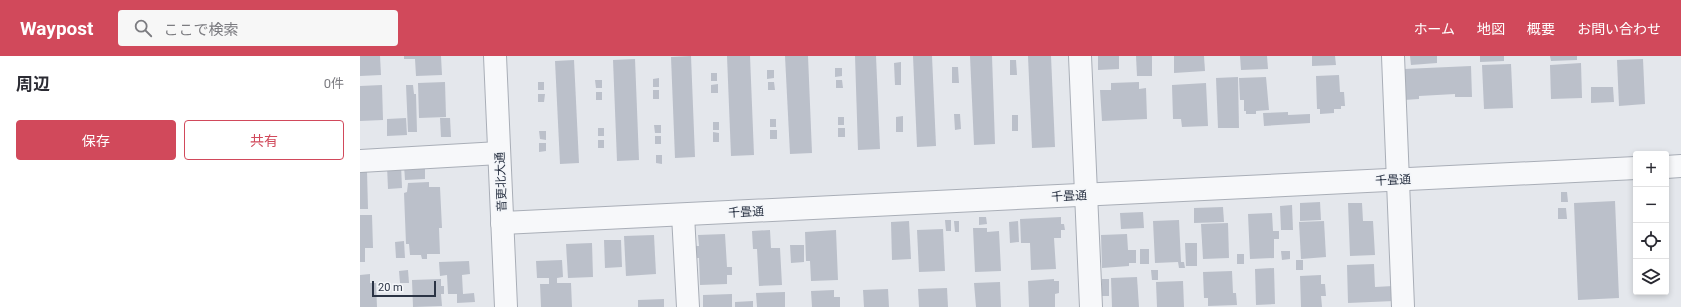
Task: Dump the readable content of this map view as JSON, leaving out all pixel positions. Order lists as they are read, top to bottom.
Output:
{
  "streets": {
    "street": ["千畳通", "音更北大通"]
  },
  "crossings": [
    ["千畳通", "音更北大通"]
  ],
  "scale_bar": "20 m",
  "page": {
    "header": "Waypost",
    "search": "ここで検索",
    "nav": [
      "ホーム",
      "地図",
      "概要",
      "お問い合わせ"
    ],
    "heading": ["周辺", "0件"],
    "buttons": ["保存", "共有"],
    "map_buttons": ["+", "−"],
    "scale": "20 m"
  }
}
